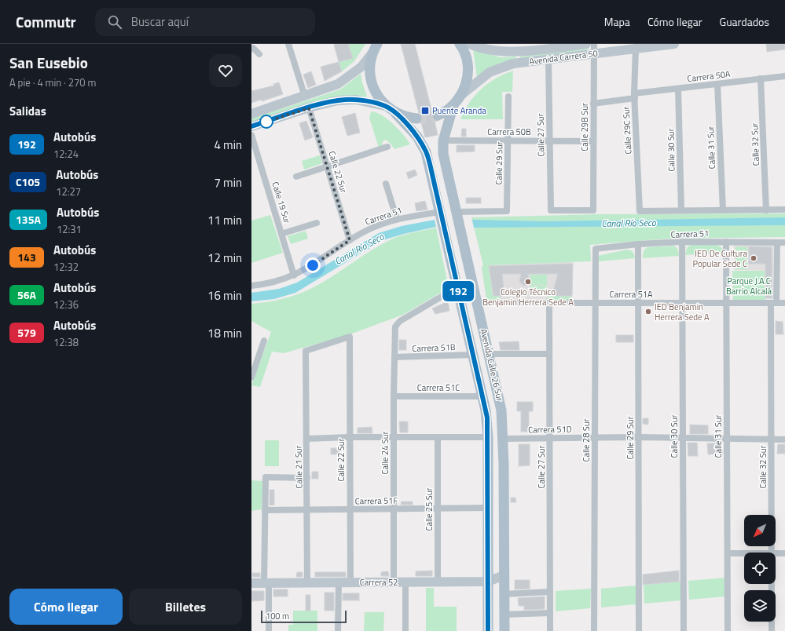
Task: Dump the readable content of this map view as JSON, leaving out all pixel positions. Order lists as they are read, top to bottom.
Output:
{
  "streets": {
    "main road": ["Avenida Carrera 50", "Avenida Calle 26 Sur", "Carrera 52"],
    "street": [
      "Carrera 50A",
      "Calle 29B Sur",
      "Calle 29C Sur",
      "Carrera 50B",
      "Calle 27 Sur",
      "Calle 32 Sur",
      "Calle 31 Sur",
      "Calle 30 Sur",
      "Calle 29 Sur",
      "Calle 22 Sur",
      "Calle 19 Sur",
      "Carrera 51",
      "Carrera 51A",
      "Carrera 51B",
      "Carrera 51C",
      "Carrera 51D",
      "Calle 28 Sur",
      "Calle 24 Sur",
      "Calle 21 Sur",
      "Carrera 51F",
      "Calle 25 Sur"
    ]
  },
  "crossings": [
    ["Avenida Carrera 50", "Calle 29B Sur"],
    ["Avenida Carrera 50", "Calle 29C Sur"],
    ["Avenida Carrera 50", "Calle 27 Sur"],
    ["Carrera 50A", "Calle 29B Sur"],
    ["Carrera 50A", "Calle 29C Sur"],
    ["Carrera 50A", "Calle 32 Sur"],
    ["Carrera 50A", "Calle 31 Sur"],
    ["Carrera 50A", "Calle 30 Sur"],
    ["Calle 29B Sur", "Carrera 50B"],
    ["Calle 29B Sur", "Calle 27 Sur"],
    ["Calle 29C Sur", "Calle 30 Sur"],
    ["Carrera 50B", "Calle 27 Sur"],
    ["Carrera 50B", "Calle 29 Sur"],
    ["Carrera 50B", "Avenida Calle 26 Sur"],
    ["Calle 27 Sur", "Carrera 51A"],
    ["Calle 27 Sur", "Carrera 51D"],
    ["Calle 32 Sur", "Carrera 51"],
    ["Calle 32 Sur", "Carrera 51A"],
    ["Calle 32 Sur", "Carrera 51D"],
    ["Calle 31 Sur", "Carrera 51"],
    ["Calle 31 Sur", "Carrera 51A"],
    ["Calle 31 Sur", "Carrera 51D"],
    ["Calle 30 Sur", "Carrera 51"],
    ["Calle 30 Sur", "Carrera 51A"],
    ["Calle 30 Sur", "Carrera 51D"],
    ["Calle 29 Sur", "Carrera 51"],
    ["Calle 29 Sur", "Carrera 51A"],
    ["Calle 29 Sur", "Avenida Calle 26 Sur"],
    ["Calle 29 Sur", "Carrera 51D"],
    ["Calle 22 Sur", "Carrera 51"],
    ["Calle 22 Sur", "Calle 21 Sur"],
    ["Calle 22 Sur", "Carrera 51F"],
    ["Calle 22 Sur", "Carrera 52"],
    ["Calle 19 Sur", "Carrera 51"],
    ["Carrera 51", "Avenida Calle 26 Sur"],
    ["Carrera 51", "Calle 28 Sur"],
    ["Carrera 51A", "Avenida Calle 26 Sur"],
    ["Carrera 51A", "Calle 28 Sur"],
    ["Carrera 51B", "Avenida Calle 26 Sur"],
    ["Carrera 51B", "Calle 24 Sur"],
    ["Avenida Calle 26 Sur", "Carrera 51C"],
    ["Avenida Calle 26 Sur", "Carrera 51D"],
    ["Avenida Calle 26 Sur", "Calle 24 Sur"],
    ["Avenida Calle 26 Sur", "Carrera 51F"],
    ["Avenida Calle 26 Sur", "Carrera 52"],
    ["Carrera 51C", "Calle 24 Sur"],
    ["Carrera 51D", "Calle 28 Sur"],
    ["Calle 24 Sur", "Carrera 51F"],
    ["Calle 24 Sur", "Carrera 52"],
    ["Calle 21 Sur", "Carrera 51F"],
    ["Calle 21 Sur", "Carrera 52"],
    ["Carrera 51F", "Calle 25 Sur"],
    ["Calle 25 Sur", "Carrera 52"]
  ],
  "water": ["Canal Río Seco"],
  "parks": ["Parque J.A.C Barrio Alcalá"],
  "places": {
    "transit": ["Puente Aranda"],
    "other": ["IED De Cultura Popular Sede C", "Colegio Técnico Benjamin Herrera Sede A", "IED Benjamin Herrera Sede A"]
  },
  "lines": ["bus line 192"],
  "scale_bar": "100 m",
  "north": "bottom left",
  "page": {
    "header": "Commutr",
    "search": "Buscar aquí",
    "nav": ["Mapa", "Cómo llegar", "Guardados"],
    "heading": [
      ["San Eusebio", "A pie · 4 min · 270 m"],
      "Salidas"
    ],
    "on_map": "192",
    "list": [
      {
        "mark": "192",
        "name": "Autobús",
        "note": "12:24",
        "value": "4 min"
      },
      {
        "mark": "C105",
        "name": "Autobús",
        "note": "12:27",
        "value": "7 min"
      },
      {
        "mark": "135A",
        "name": "Autobús",
        "note": "12:31",
        "value": "11 min"
      },
      {
        "mark": "143",
        "name": "Autobús",
        "note": "12:32",
        "value": "12 min"
      },
      {
        "mark": "56A",
        "name": "Autobús",
        "note": "12:36",
        "value": "16 min"
      },
      {
        "mark": "579",
        "name": "Autobús",
        "note": "12:38",
        "value": "18 min"
      }
    ],
    "buttons": ["Cómo llegar", "Billetes"],
    "scale": "100 m"
  }
}
